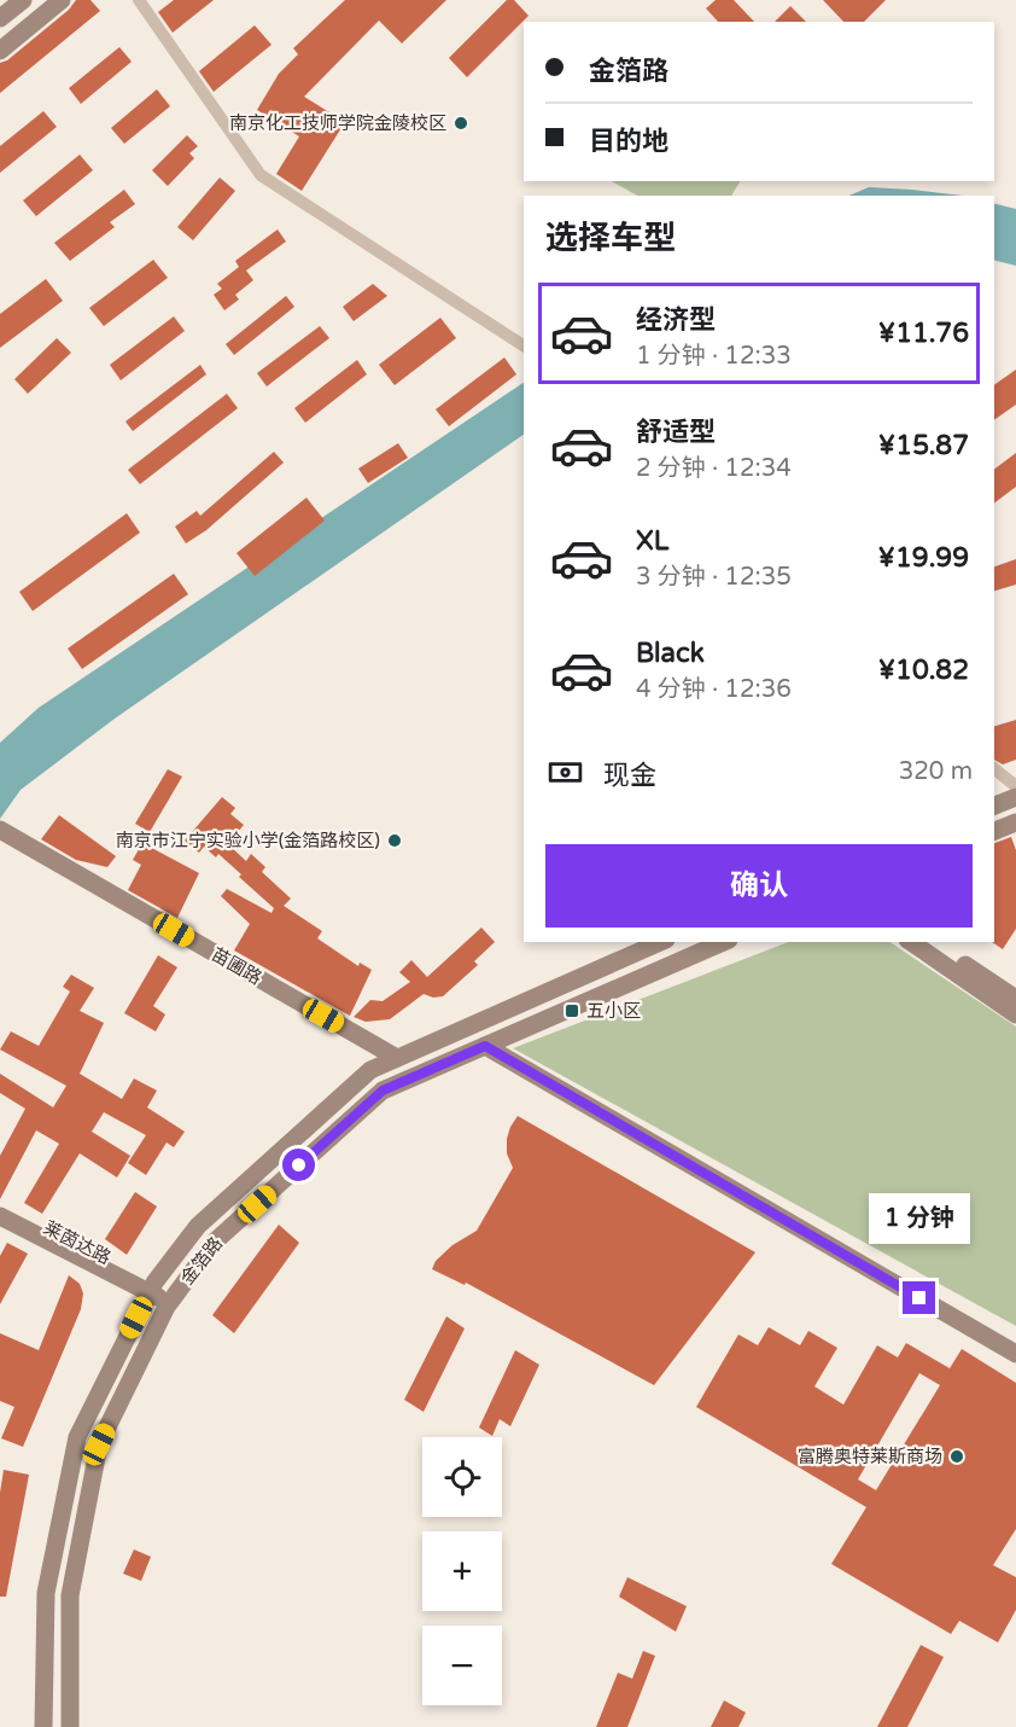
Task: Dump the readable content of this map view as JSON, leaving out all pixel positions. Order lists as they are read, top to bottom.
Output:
{
  "streets": {
    "main road": ["苗圃路", "莱茵达路", "金箔路"]
  },
  "crossings": [
    ["苗圃路", "金箔路"],
    ["莱茵达路", "金箔路"]
  ],
  "places": {
    "other": ["南京化工技师学院金陵校区", "南京市江宁实验小学(金箔路校区)", "富腾奥特莱斯商场"],
    "transit": ["五小区"]
  },
  "page": {
    "banner": ["金箔路", "目的地"],
    "heading": "选择车型",
    "list": [
      {
        "name": "经济型",
        "note": "1 分钟 · 12:33",
        "value": "¥11.76"
      },
      {
        "name": "舒适型",
        "note": "2 分钟 · 12:34",
        "value": "¥15.87"
      },
      {
        "name": "XL",
        "note": "3 分钟 · 12:35",
        "value": "¥19.99"
      },
      {
        "name": "Black",
        "note": "4 分钟 · 12:36",
        "value": "¥10.82"
      }
    ],
    "pay": ["现金", "320 m"],
    "buttons": "确认",
    "bubble": "1 分钟",
    "map_buttons": ["+", "−"]
  }
}
